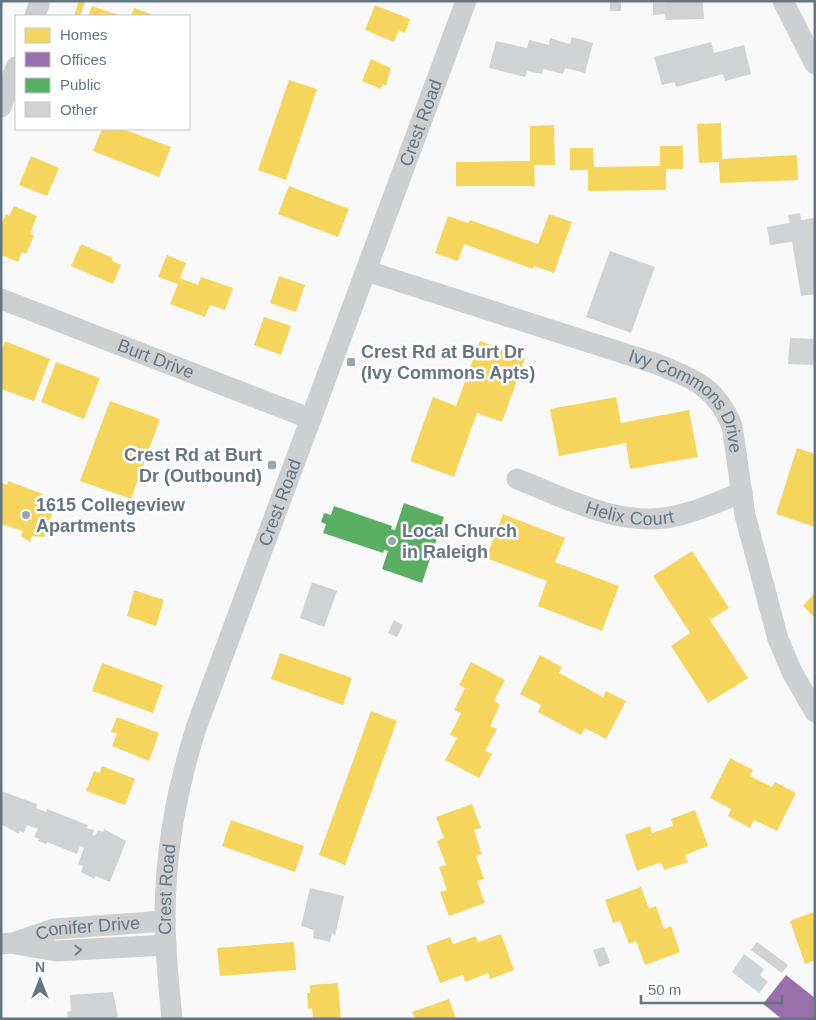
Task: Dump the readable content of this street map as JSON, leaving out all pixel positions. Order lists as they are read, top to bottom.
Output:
{
  "streets": {
    "street": [
      "Crest Road",
      "Burt Drive",
      "Ivy Commons Drive",
      "Helix Court",
      "Conifer Drive"
    ]
  },
  "crossings": [
    ["Crest Road", "Burt Drive"],
    ["Crest Road", "Ivy Commons Drive"],
    ["Crest Road", "Conifer Drive"],
    ["Ivy Commons Drive", "Helix Court"]
  ],
  "places": {
    "transit": ["Crest Rd at Burt Dr (Ivy Commons Apts)", "Crest Rd at Burt Dr (Outbound)"],
    "other": ["1615 Collegeview Apartments", "Local Church in Raleigh"]
  },
  "legend": [
    "Homes",
    "Offices",
    "Public",
    "Other"
  ],
  "scale_bar": "50 m",
  "north": "top"
}
